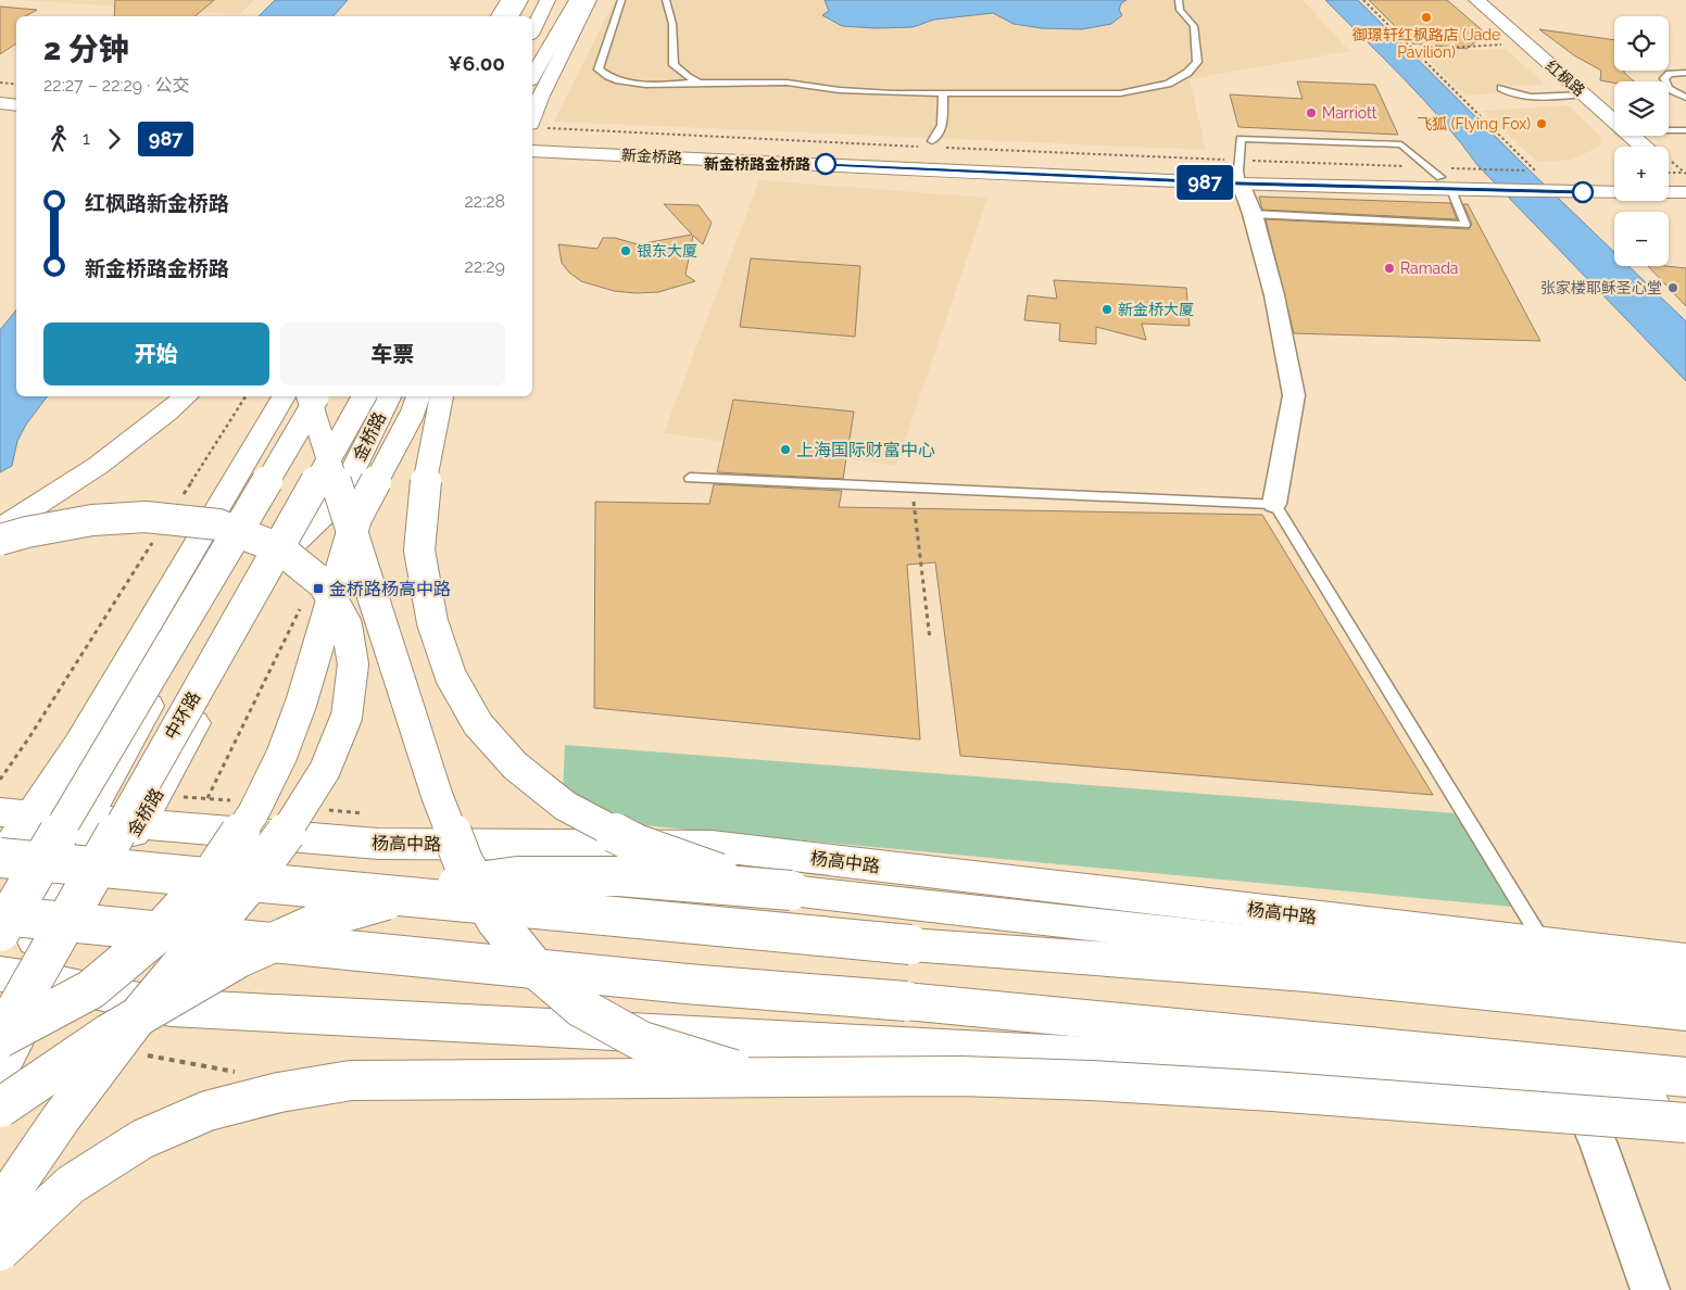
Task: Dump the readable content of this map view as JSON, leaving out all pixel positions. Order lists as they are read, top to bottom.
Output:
{
  "streets": {
    "main road": [
      "红枫路",
      "新金桥路",
      "金桥路",
      "中环路",
      "杨高中路"
    ]
  },
  "crossings": [
    ["红枫路", "新金桥路"],
    ["金桥路", "杨高中路"]
  ],
  "places": {
    "other": [
      "御璟轩红枫路店 (Jade Pavilion)",
      "Marriott",
      "飞狐 (Flying Fox)",
      "新金桥路金桥路",
      "银东大厦",
      "Ramada",
      "张家楼耶稣圣心堂",
      "新金桥大厦",
      "上海国际财富中心"
    ],
    "transit": ["金桥路杨高中路"]
  },
  "lines": ["bus line 987"],
  "page": {
    "on_map": "987",
    "map_buttons": ["+", "−"],
    "heading": ["2 分钟", "22:27 – 22:29 · 公交", "¥6.00"],
    "legs": ["1", "987"],
    "list": [
      {
        "name": "红枫路新金桥路",
        "value": "22:28"
      },
      {
        "name": "新金桥路金桥路",
        "value": "22:29"
      }
    ],
    "buttons": ["开始", "车票"]
  }
}
